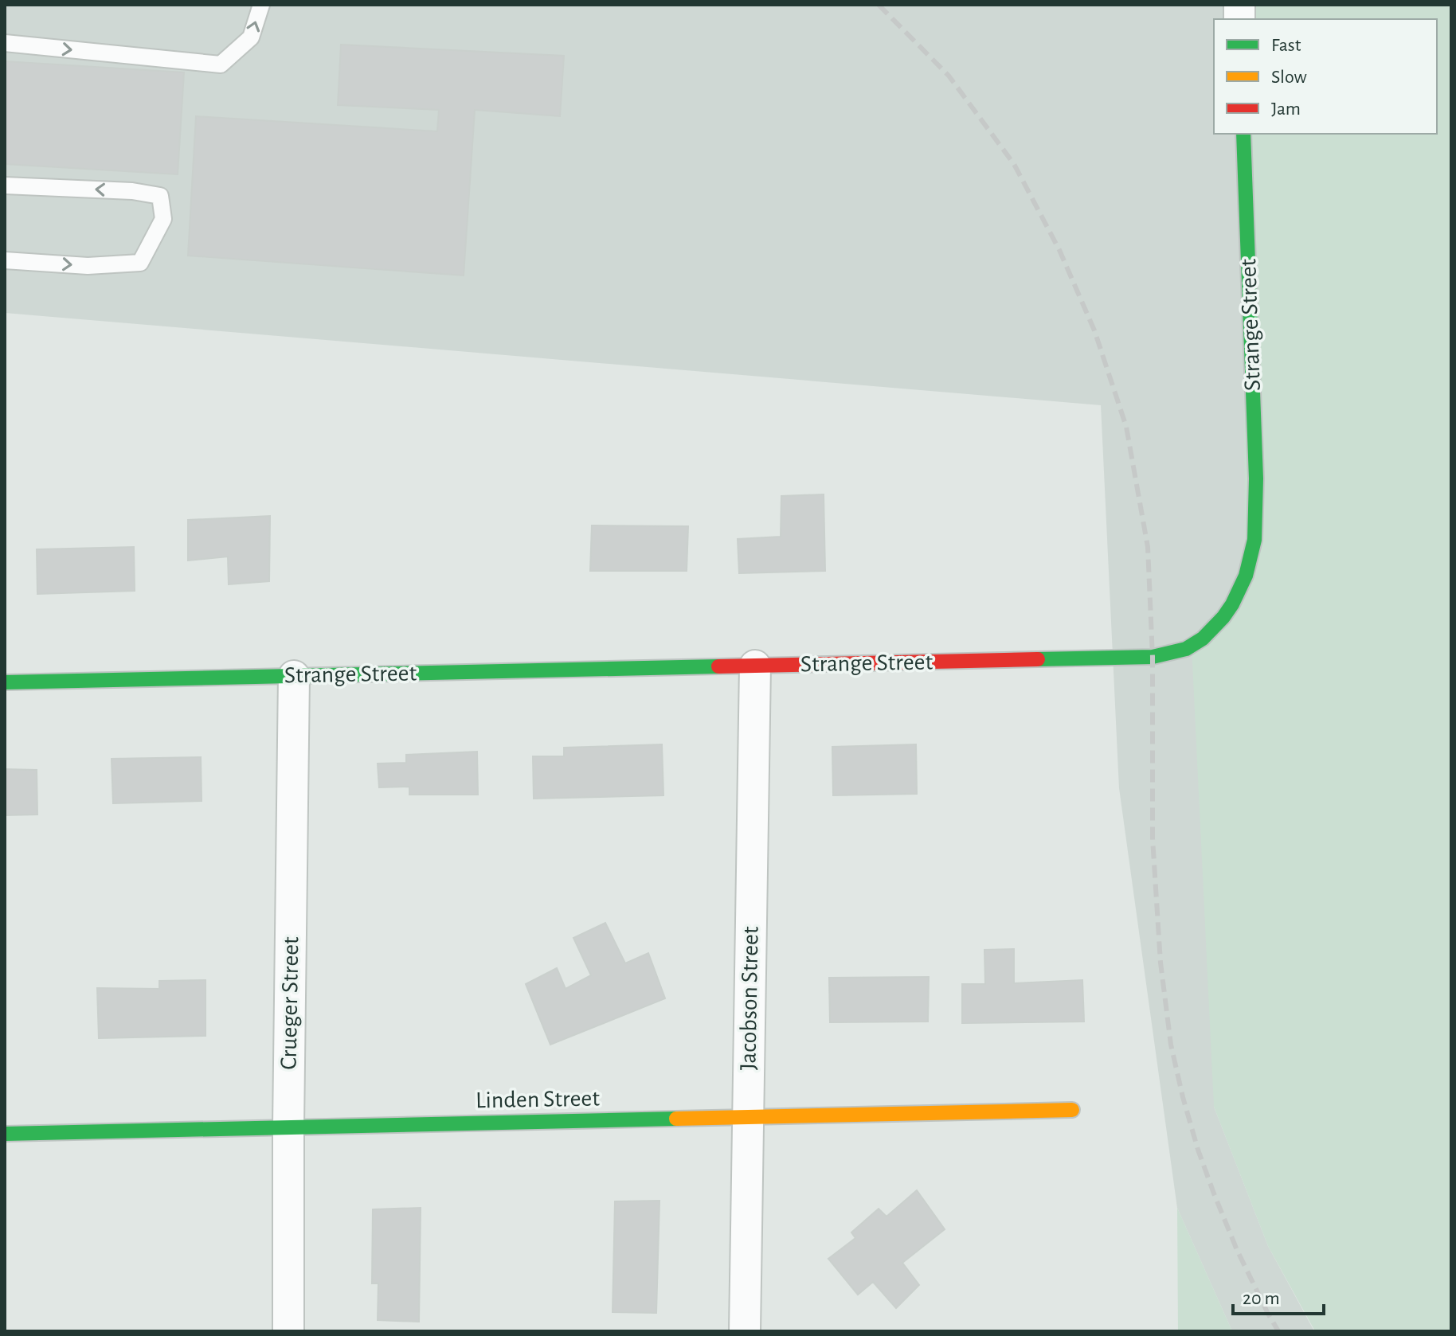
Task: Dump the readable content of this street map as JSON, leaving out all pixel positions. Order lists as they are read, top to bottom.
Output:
{
  "streets": {
    "street": [
      "Strange Street",
      "Jacobson Street",
      "Crueger Street",
      "Linden Street"
    ]
  },
  "crossings": [
    ["Strange Street", "Jacobson Street"],
    ["Strange Street", "Crueger Street"],
    ["Jacobson Street", "Linden Street"],
    ["Crueger Street", "Linden Street"]
  ],
  "legend": ["Fast", "Slow", "Jam"],
  "scale_bar": "20 m"
}
